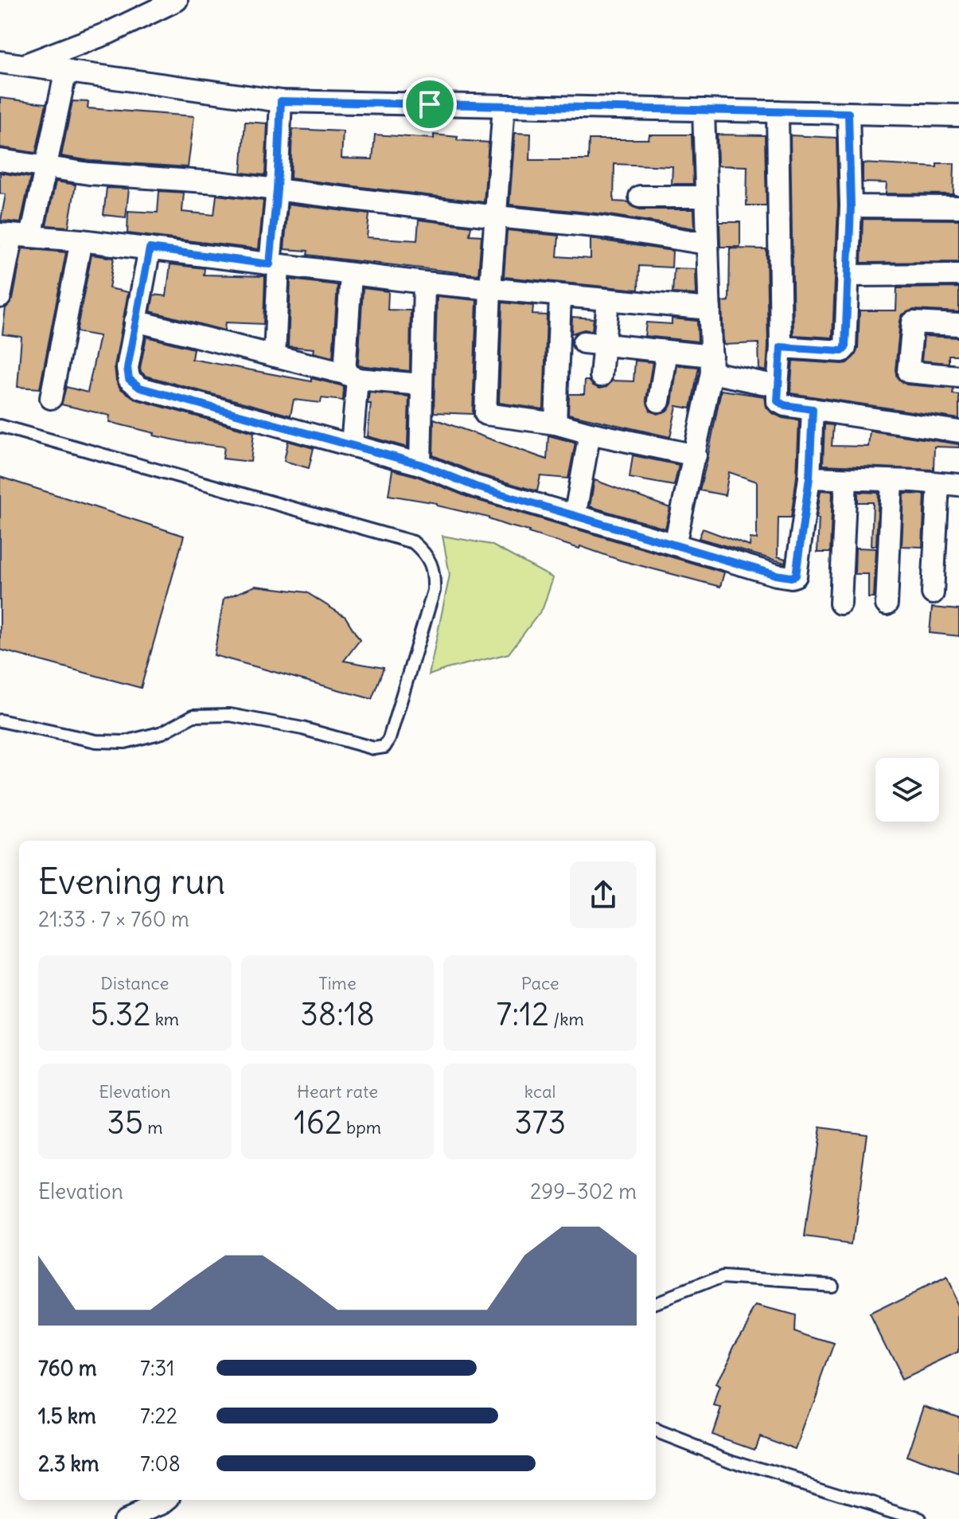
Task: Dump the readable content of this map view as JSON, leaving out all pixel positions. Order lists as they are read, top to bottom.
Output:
{
  "page": {
    "heading": ["Evening run", "21:33 · 7 × 760 m"],
    "stats": [
      ["Distance", "5.32 km"],
      ["Time", "38:18"],
      ["Pace", "7:12 /km"],
      ["Elevation", "35 m"],
      ["Heart rate", "162 bpm"],
      ["kcal", "373"]
    ],
    "chart": ["Elevation", "299–302 m"],
    "list": [
      {
        "name": "760 m",
        "note": "7:31"
      },
      {
        "name": "1.5 km",
        "note": "7:22"
      },
      {
        "name": "2.3 km",
        "note": "7:08"
      }
    ]
  }
}
